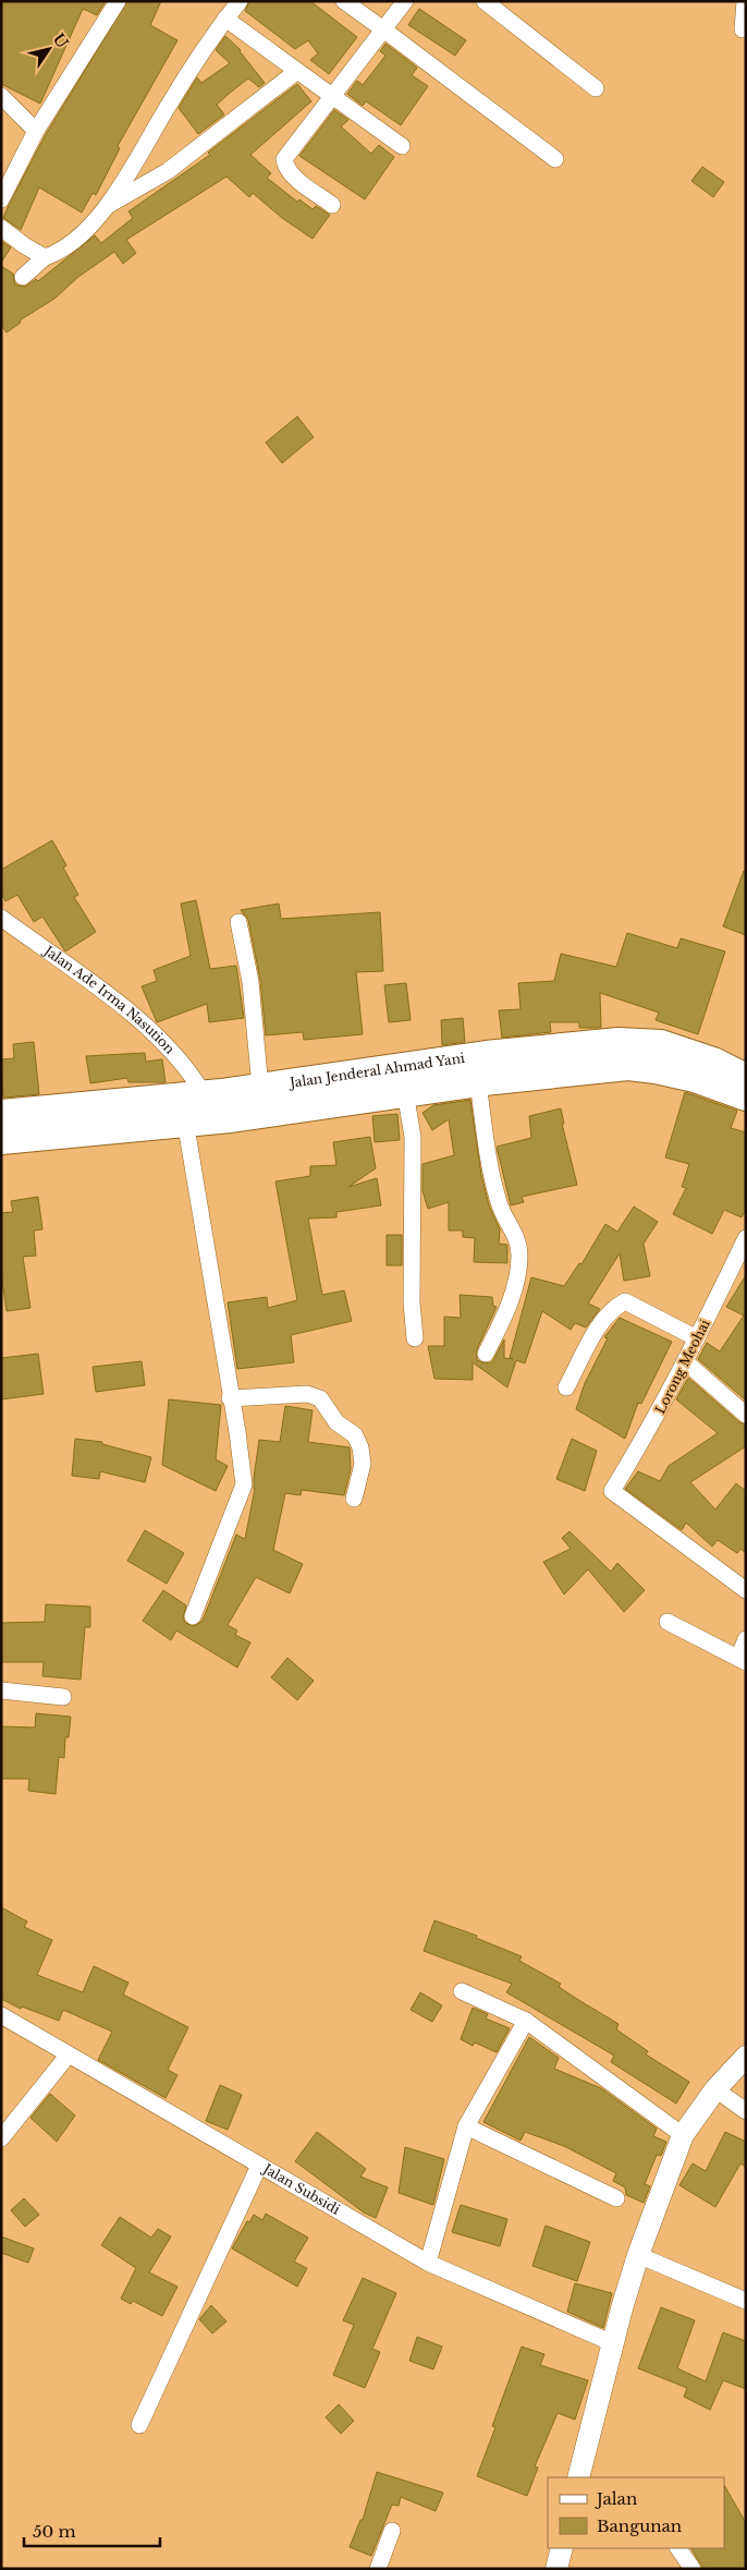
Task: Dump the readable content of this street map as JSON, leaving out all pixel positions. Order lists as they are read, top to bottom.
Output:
{
  "streets": {
    "highway": ["Jalan Jenderal Ahmad Yani"],
    "street": ["Jalan Ade Irma Nasution", "Lorong Meohai", "Jalan Subsidi"]
  },
  "crossings": [
    ["Jalan Ade Irma Nasution", "Jalan Jenderal Ahmad Yani"]
  ],
  "legend": ["Jalan", "Bangunan"],
  "scale_bar": "50 m",
  "north": "top right"
}
